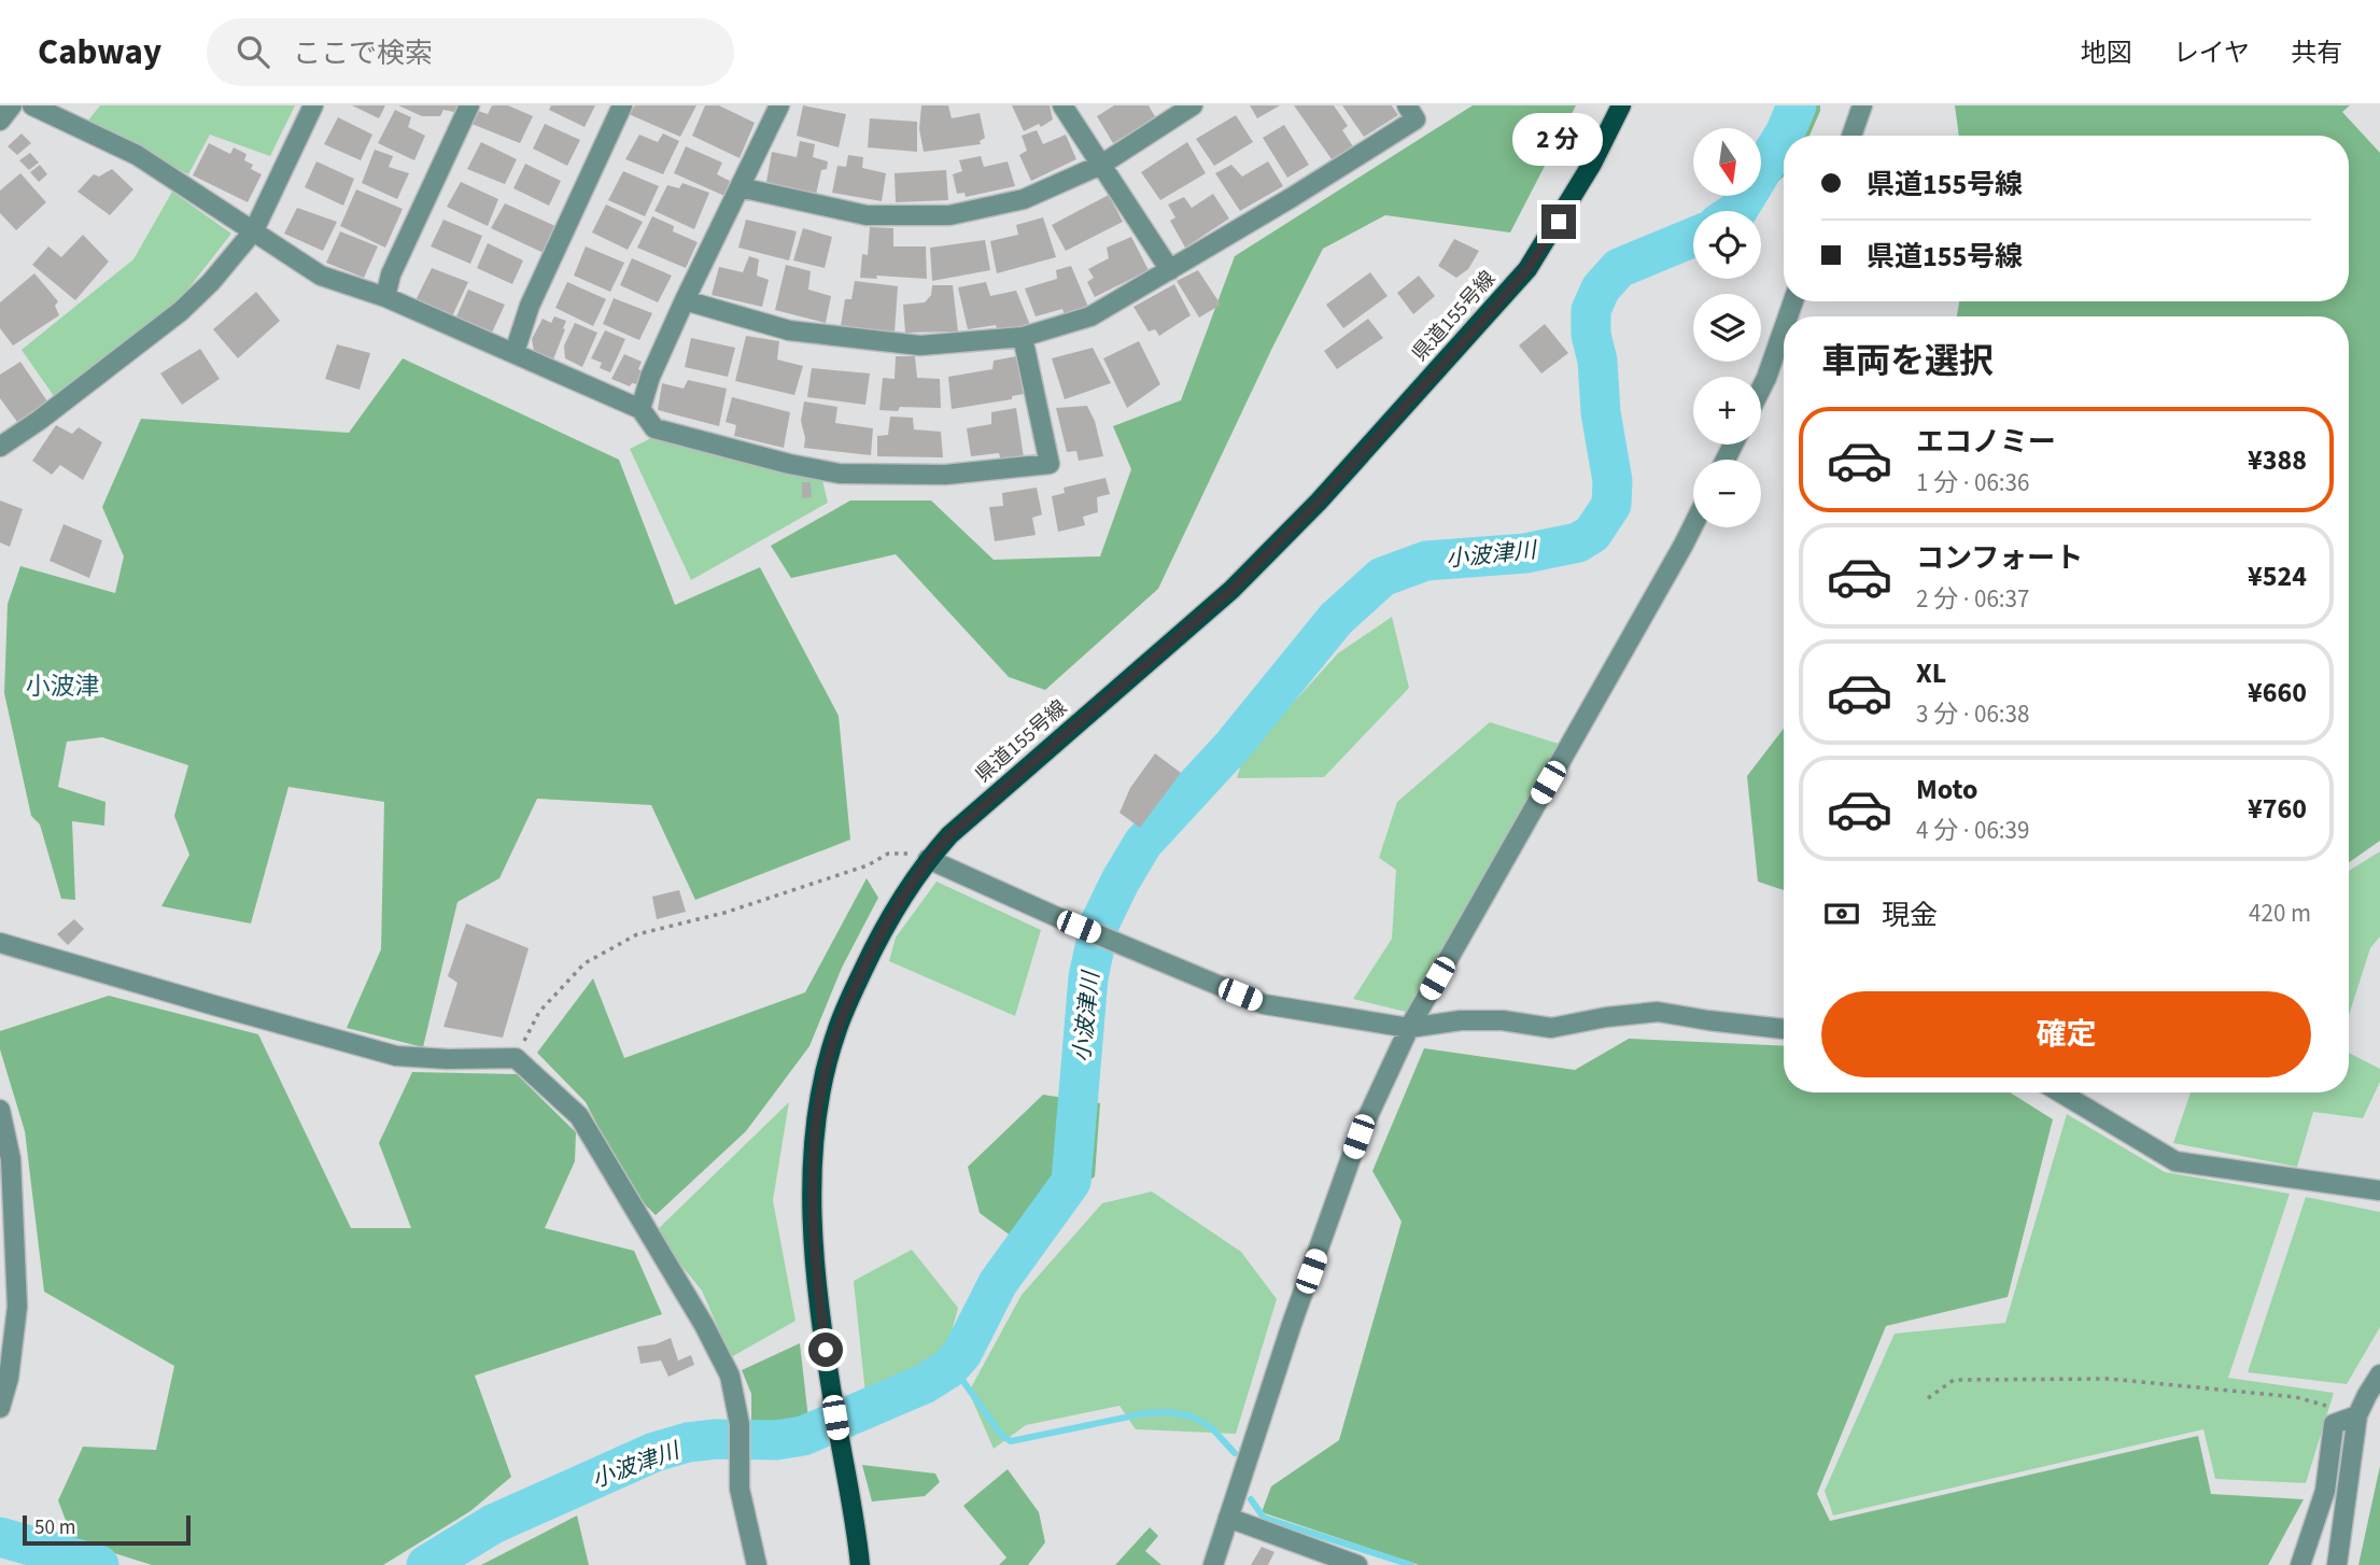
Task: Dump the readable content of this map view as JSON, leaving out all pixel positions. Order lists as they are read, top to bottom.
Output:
{
  "streets": {
    "main road": ["県道155号線"]
  },
  "districts": ["小波津"],
  "water": ["小波津川"],
  "scale_bar": "50 m",
  "north": "bottom",
  "page": {
    "header": "Cabway",
    "search": "ここで検索",
    "nav": ["地図", "レイヤ", "共有"],
    "bubble": "2 分",
    "map_buttons": ["+", "−"],
    "banner": ["県道155号線", "県道155号線"],
    "heading": "車両を選択",
    "list": [
      {
        "name": "エコノミー",
        "note": "1 分 · 06:36",
        "value": "¥388"
      },
      {
        "name": "コンフォート",
        "note": "2 分 · 06:37",
        "value": "¥524"
      },
      {
        "name": "XL",
        "note": "3 分 · 06:38",
        "value": "¥660"
      },
      {
        "name": "Moto",
        "note": "4 分 · 06:39",
        "value": "¥760"
      }
    ],
    "pay": ["現金", "420 m"],
    "buttons": "確定",
    "scale": "50 m"
  }
}
